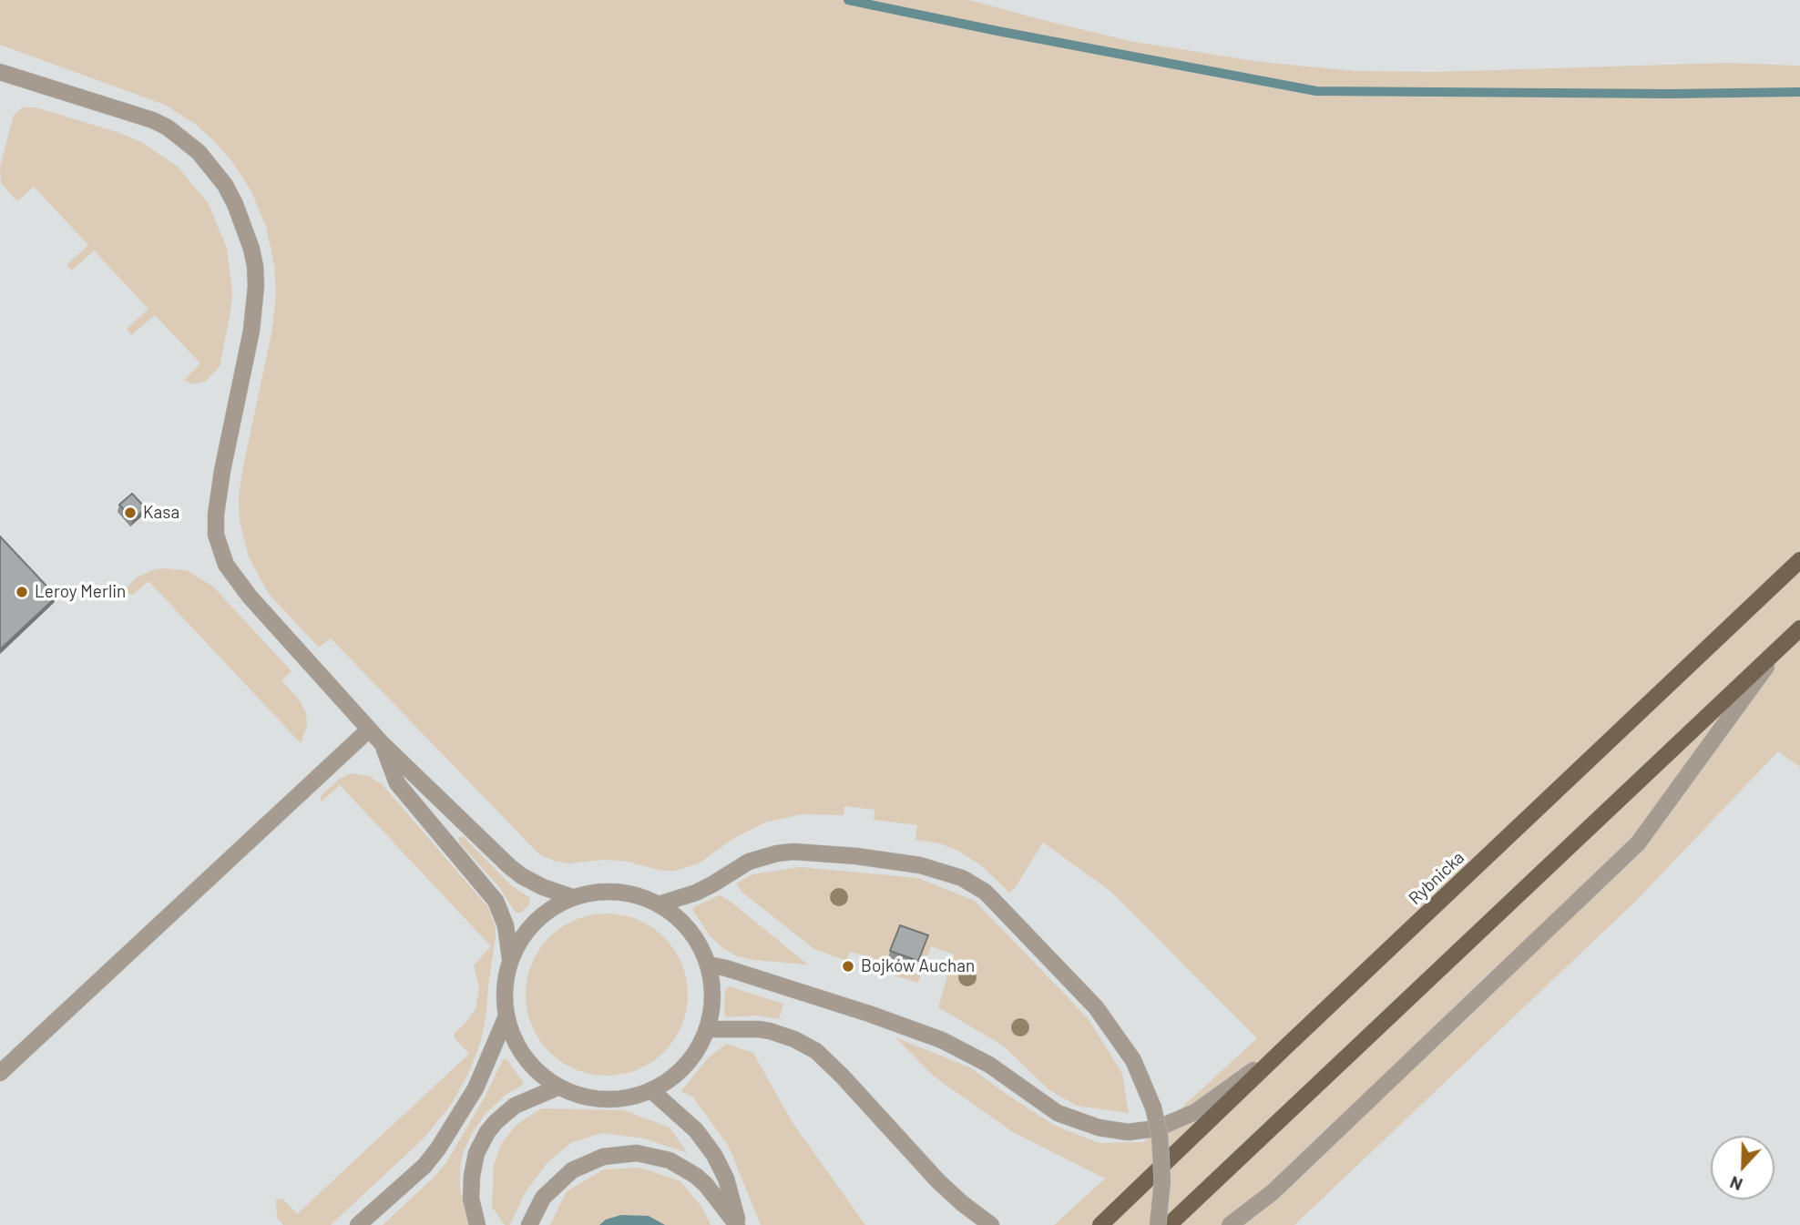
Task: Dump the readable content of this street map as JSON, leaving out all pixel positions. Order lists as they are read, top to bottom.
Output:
{
  "streets": {
    "main road": ["Rybnicka"]
  },
  "places": ["Kasa", "Leroy Merlin", "Bojków Auchan"],
  "north": "bottom"
}
